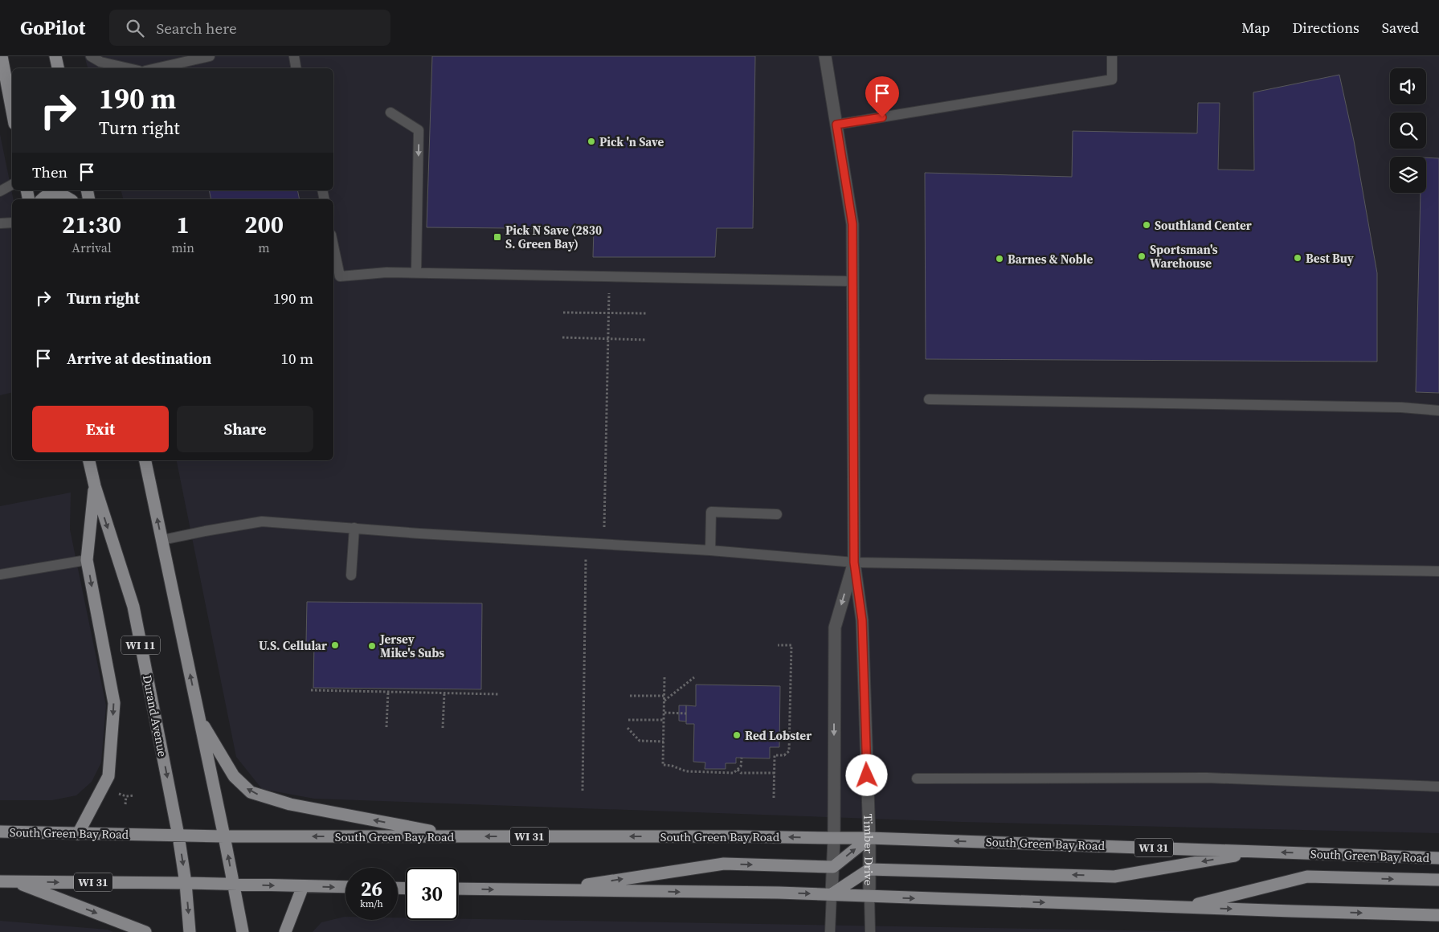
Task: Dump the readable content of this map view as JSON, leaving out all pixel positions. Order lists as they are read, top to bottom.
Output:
{
  "streets": {
    "main road": [
      "WI 11",
      "Durand Avenue",
      "South Green Bay Road",
      "WI 31"
    ],
    "street": ["Timber Drive"]
  },
  "crossings": [
    ["Durand Avenue", "South Green Bay Road"],
    ["Durand Avenue", "WI 31"],
    ["South Green Bay Road", "Timber Drive"]
  ],
  "places": {
    "other": [
      "Pick 'n Save",
      "Southland Center",
      "Sportsman's Warehouse",
      "Best Buy",
      "Barnes & Noble",
      "U.S. Cellular",
      "Jersey Mike's Subs",
      "Red Lobster"
    ],
    "transit": ["Pick N Save (2830 S. Green Bay)"]
  },
  "page": {
    "header": "GoPilot",
    "search": "Search here",
    "nav": ["Map", "Directions", "Saved"],
    "turn": ["190 m", "Turn right"],
    "then": "Then",
    "eta": [
      "21:30",
      "Arrival",
      "1",
      "min",
      "200",
      "m"
    ],
    "list": [
      {
        "name": "Turn right",
        "value": "190 m"
      },
      {
        "name": "Arrive at destination",
        "value": "10 m"
      }
    ],
    "buttons": ["Exit", "Share"],
    "speed": "26 km/h",
    "limit": "30"
  }
}
